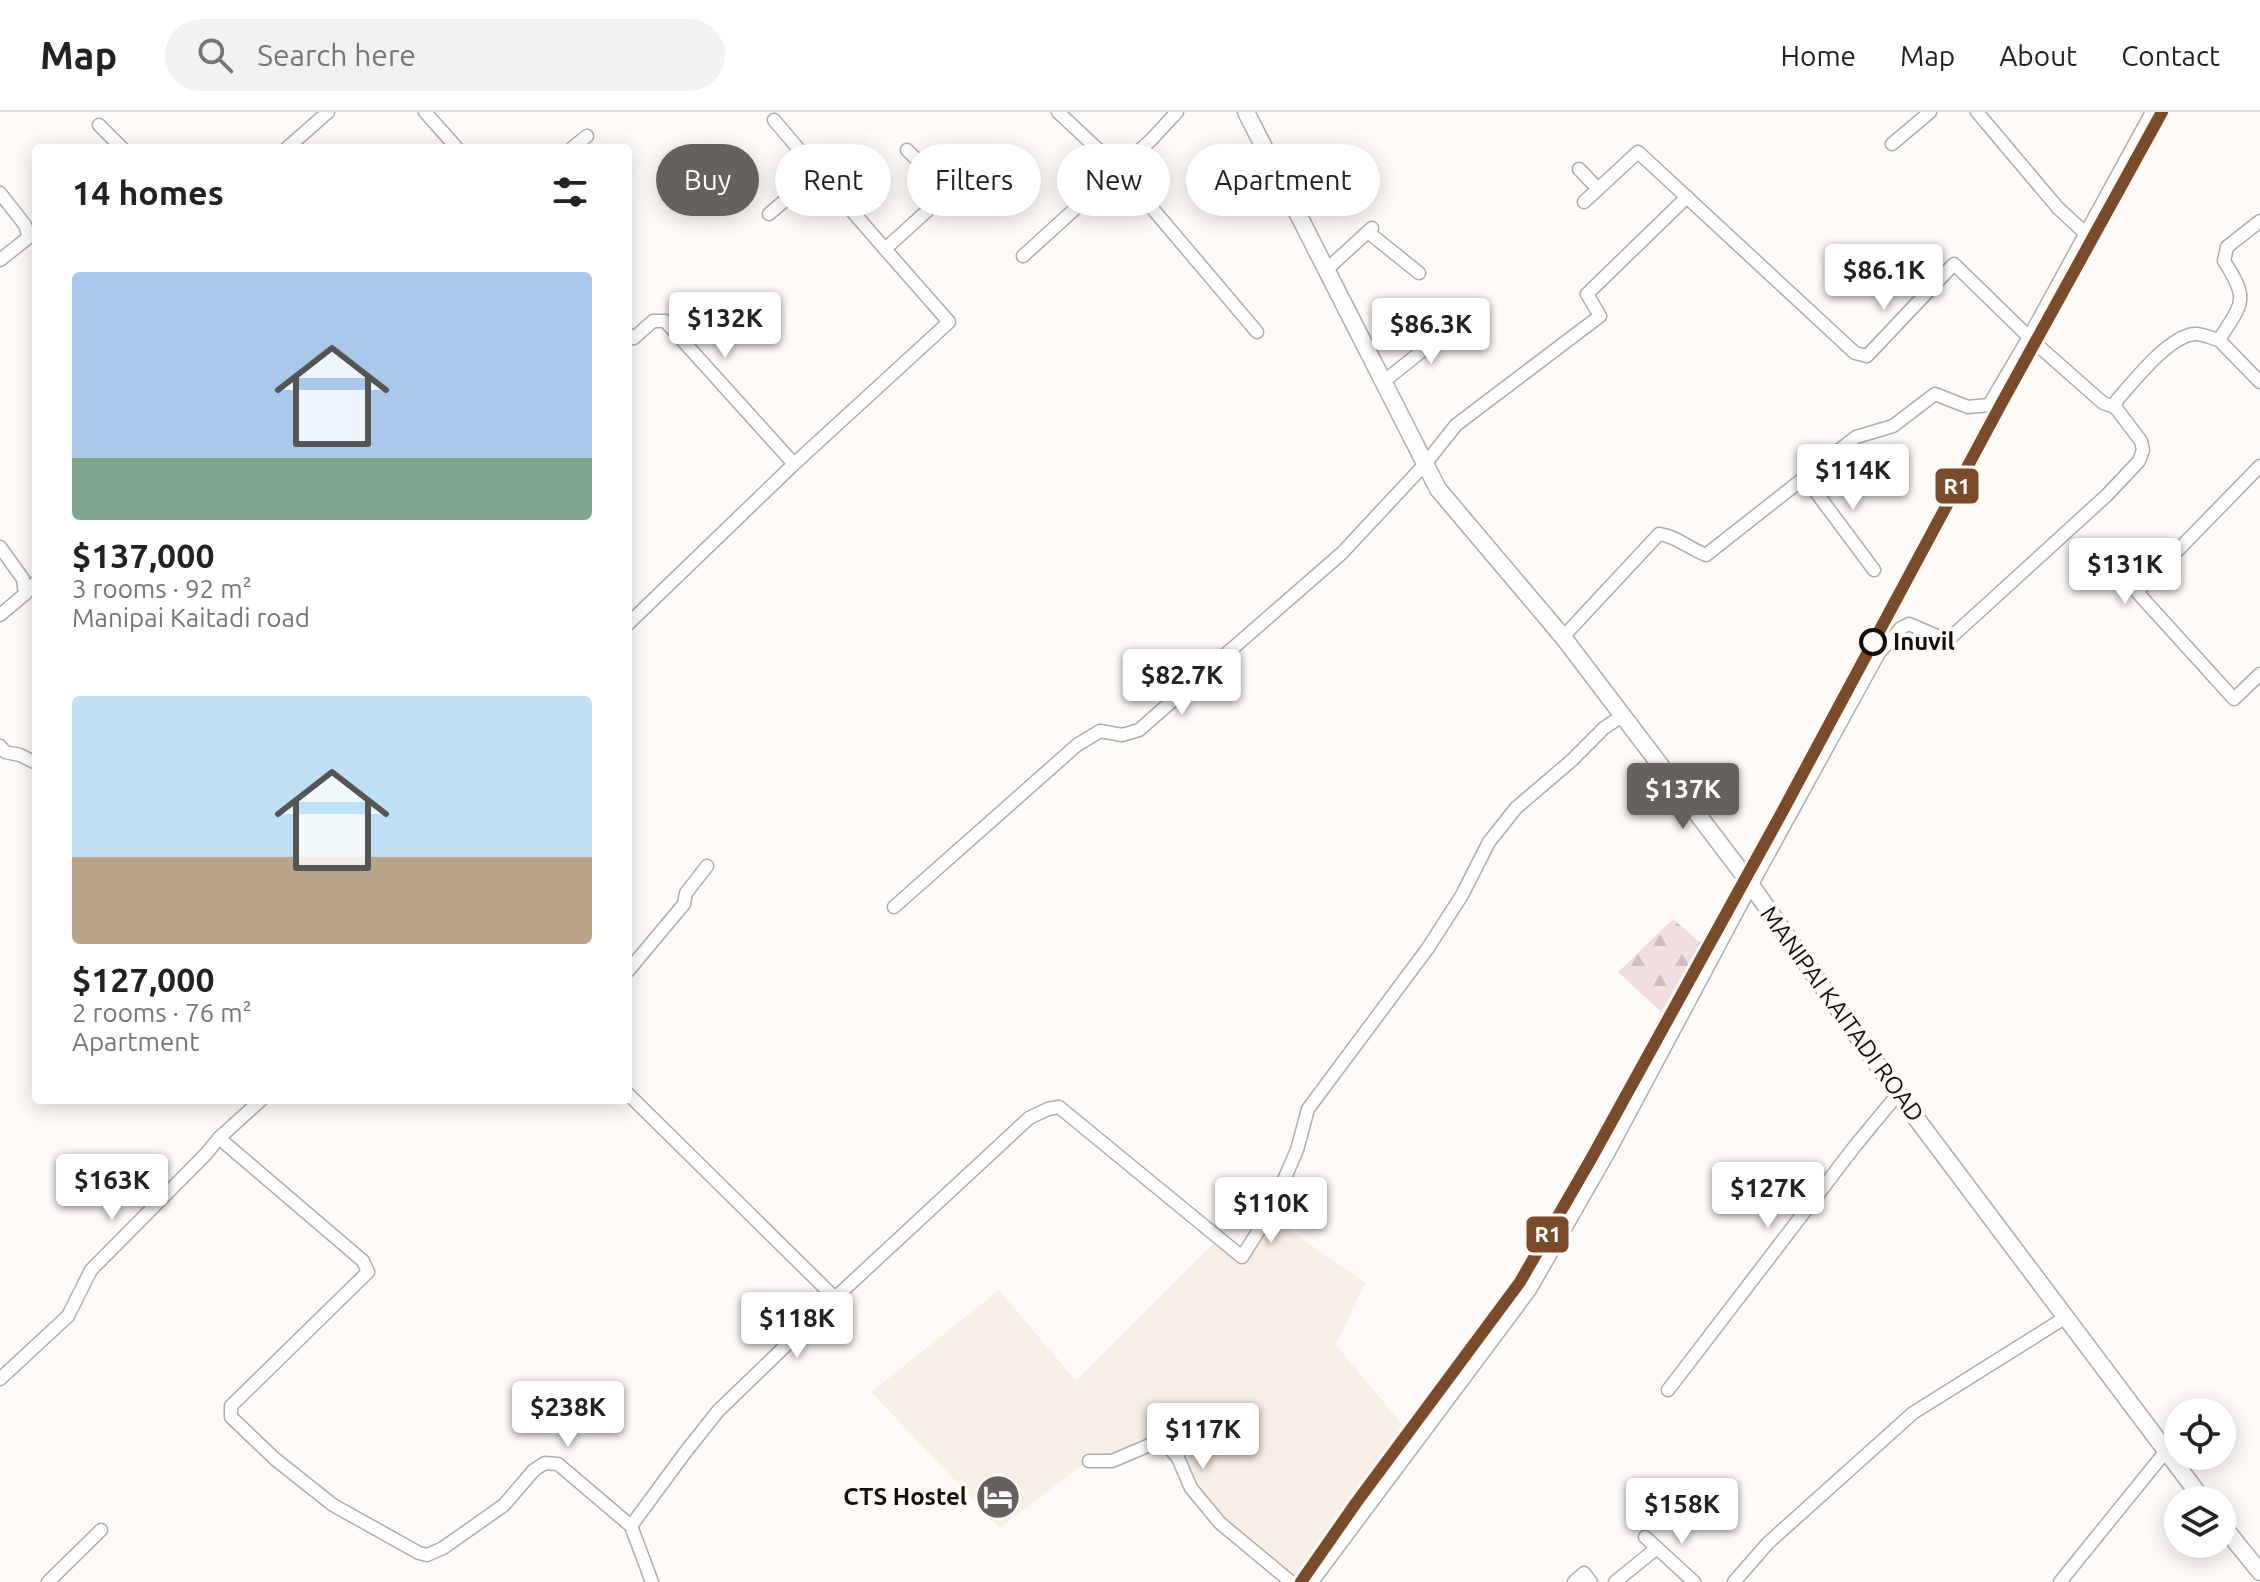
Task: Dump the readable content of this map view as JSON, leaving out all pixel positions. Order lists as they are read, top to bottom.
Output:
{
  "streets": {
    "main road": ["MANIPAI KAITADI ROAD"]
  },
  "places": {
    "other": ["Inuvil"],
    "hotel": ["CTS Hostel"]
  },
  "lines": ["transit line R1"],
  "page": {
    "header": "Map",
    "search": "Search here",
    "nav": [
      "Home",
      "Map",
      "About",
      "Contact"
    ],
    "chip": [
      "Buy",
      "Rent",
      "Filters",
      "New",
      "Apartment"
    ],
    "heading": "14 homes",
    "list": [
      {
        "name": "$137,000",
        "note": "3 rooms · 92 m² · Manipai Kaitadi road"
      },
      {
        "name": "$127,000",
        "note": "2 rooms · 76 m² · Apartment"
      }
    ],
    "price": [
      "$86.1K",
      "$132K",
      "$86.3K",
      "$114K",
      "$131K",
      "$82.7K",
      "$137K",
      "$163K",
      "$127K",
      "$110K",
      "$118K",
      "$238K",
      "$117K",
      "$158K"
    ]
  }
}
